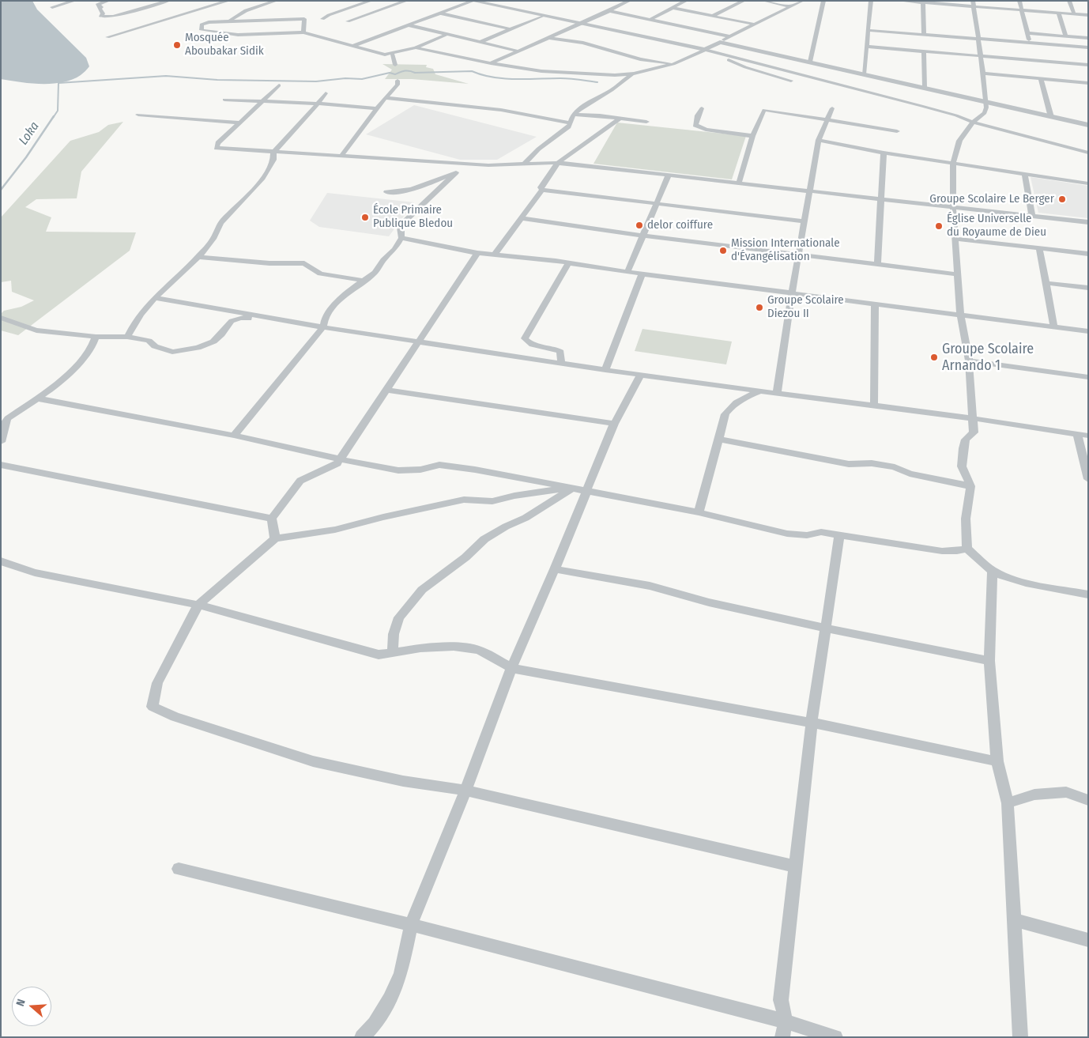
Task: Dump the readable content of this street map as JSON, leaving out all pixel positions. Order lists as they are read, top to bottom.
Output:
{
  "water": ["Loka"],
  "places": [
    "Mosquée Aboubakar Sidik",
    "Groupe Scolaire Le Berger",
    "École Primaire Publique Bledou",
    "delor coiffure",
    "Église Universelle du Royaume de Dieu",
    "Mission Internationale d'Évangélisation",
    "Groupe Scolaire Diezou II",
    "Groupe Scolaire Arnando 1"
  ],
  "north": "left"
}
